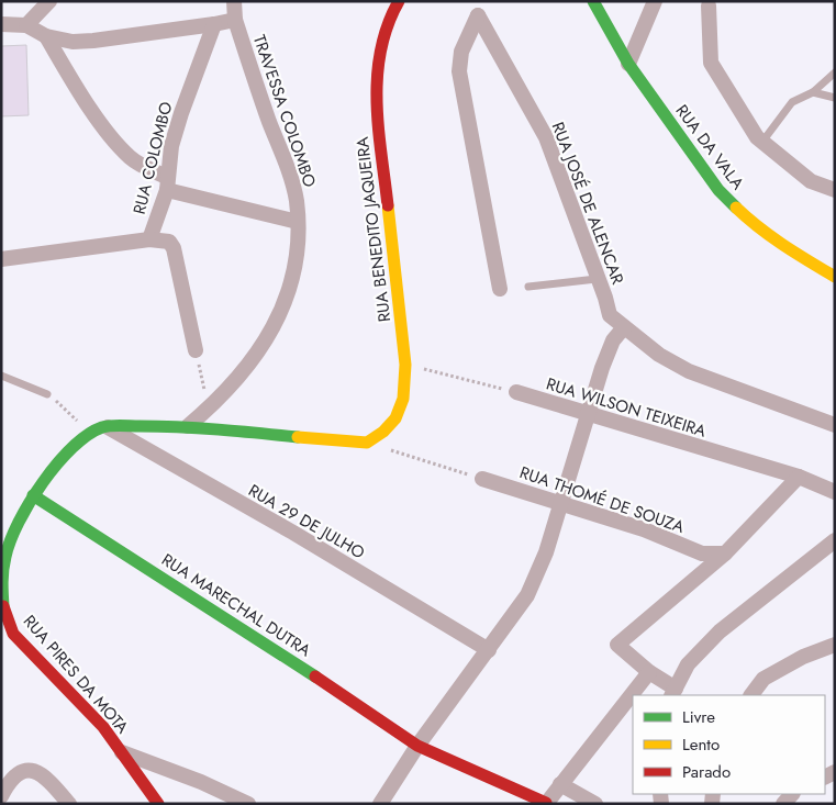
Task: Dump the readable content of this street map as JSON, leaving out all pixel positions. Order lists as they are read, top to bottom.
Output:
{
  "streets": {
    "street": [
      "TRAVESSA COLOMBO",
      "RUA DA VALA",
      "RUA COLOMBO",
      "RUA JOSÉ DE ALENCAR",
      "RUA BENEDITO JAQUEIRA",
      "RUA WILSON TEIXEIRA",
      "RUA THOMÉ DE SOUZA",
      "RUA 29 DE JULHO",
      "RUA MARECHAL DUTRA",
      "RUA PIRES DA MOTA"
    ]
  },
  "crossings": [
    ["RUA 29 DE JULHO", "RUA PIRES DA MOTA"],
    ["RUA MARECHAL DUTRA", "RUA PIRES DA MOTA"]
  ],
  "legend": ["Livre", "Lento", "Parado"]
}
